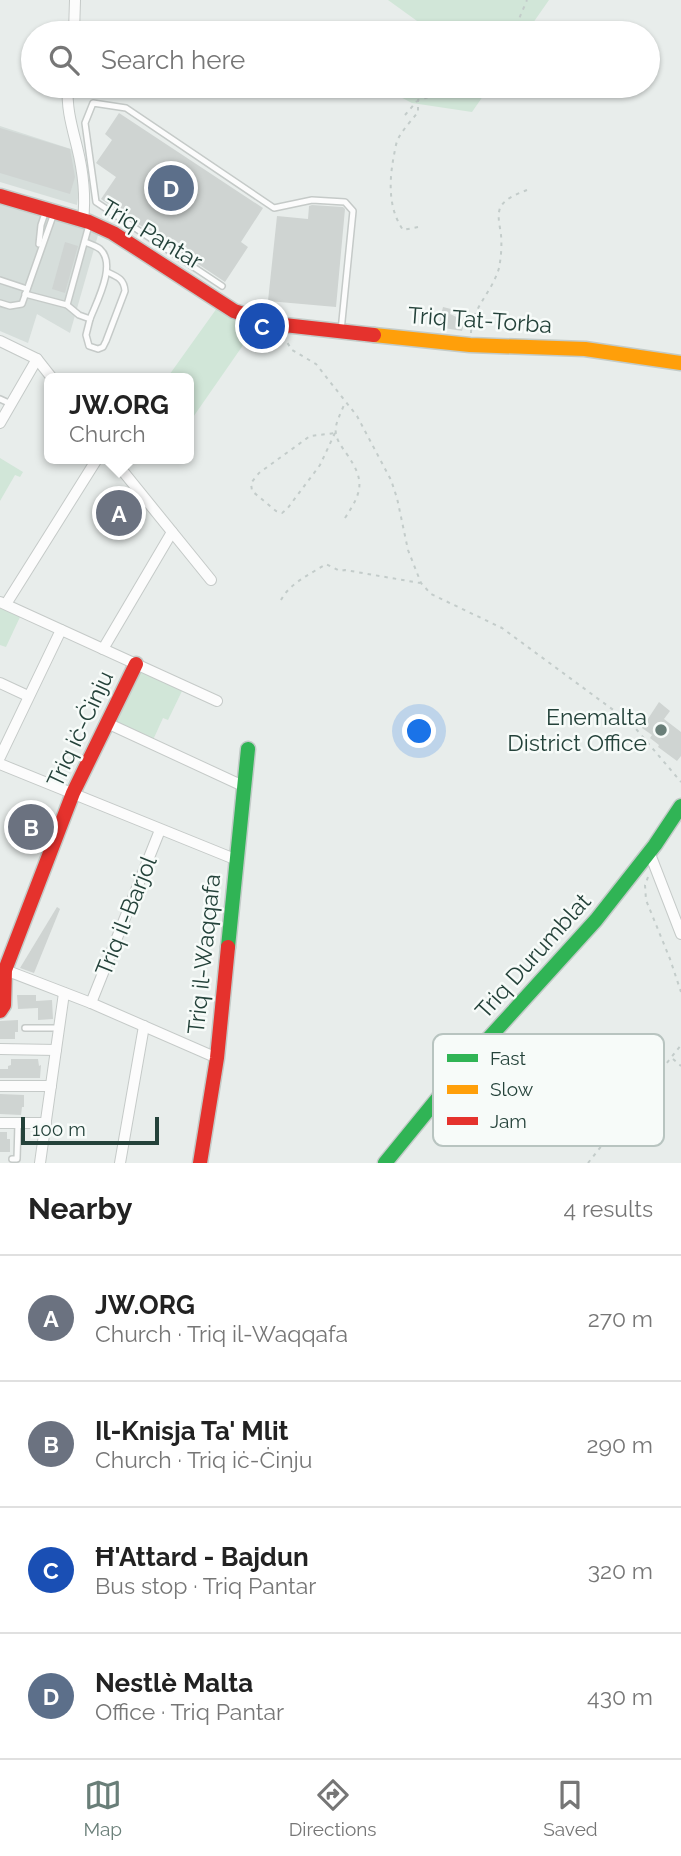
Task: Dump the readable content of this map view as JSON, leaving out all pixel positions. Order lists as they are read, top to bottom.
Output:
{
  "streets": {
    "street": [
      "Triq Pantar",
      "Triq Tat-Torba",
      "Triq iċ-Ċinju",
      "Triq il-Barjol",
      "Triq il-Waqqafa",
      "Triq Durumblat"
    ]
  },
  "crossings": [
    ["Triq Pantar", "Triq Tat-Torba"]
  ],
  "places": ["Enemalta District Office"],
  "legend": ["Fast", "Slow", "Jam"],
  "scale_bar": "100 m",
  "page": {
    "search": "Search here",
    "pins": [
      "D",
      "C",
      "A",
      "B"
    ],
    "popup": ["JW.ORG", "Church"],
    "scale": "100 m",
    "heading": ["Nearby", "4 results"],
    "list": [
      {
        "mark": "A",
        "name": "JW.ORG",
        "note": "Church · Triq il-Waqqafa",
        "value": "270 m"
      },
      {
        "mark": "B",
        "name": "Il-Knisja Ta' Mlit",
        "note": "Church · Triq iċ-Ċinju",
        "value": "290 m"
      },
      {
        "mark": "C",
        "name": "Ħ'Attard - Bajdun",
        "note": "Bus stop · Triq Pantar",
        "value": "320 m"
      },
      {
        "mark": "D",
        "name": "Nestlè Malta",
        "note": "Office · Triq Pantar",
        "value": "430 m"
      }
    ],
    "nav": ["Map", "Directions", "Saved"]
  }
}
